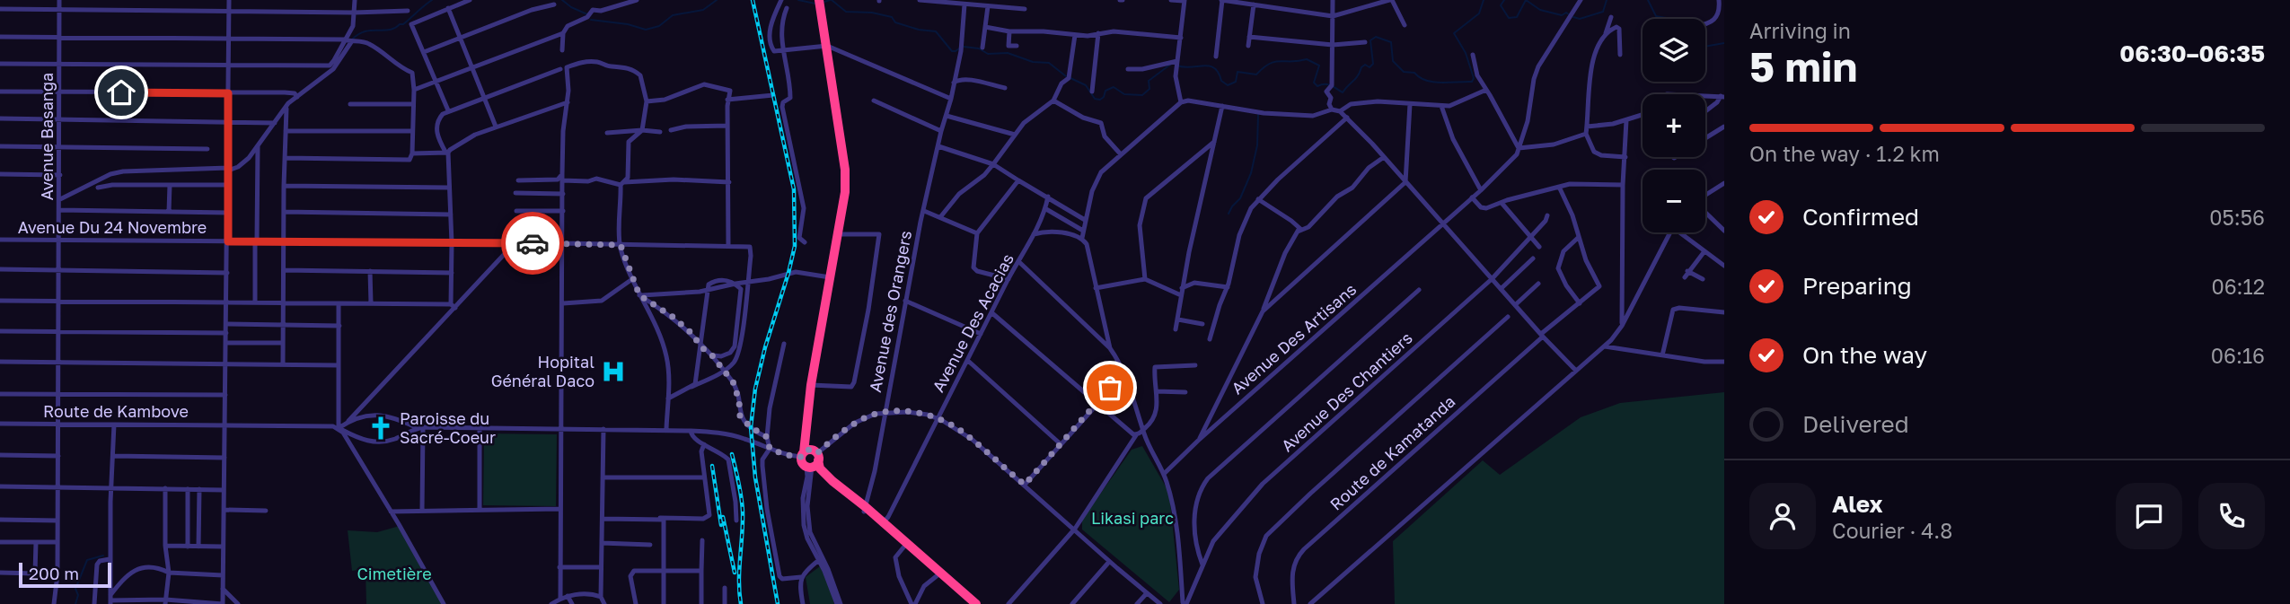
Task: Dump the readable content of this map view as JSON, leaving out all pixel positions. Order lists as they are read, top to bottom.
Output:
{
  "streets": {
    "street": [
      "Avenue Basanga",
      "Avenue Du 24 Novembre",
      "Avenue des Orangers",
      "Avenue Des Acacias",
      "Avenue Des Artisans",
      "Avenue Des Chantiers",
      "Route de Kambove",
      "Route de Kamatanda"
    ]
  },
  "crossings": [
    ["Avenue Basanga", "Avenue Du 24 Novembre"],
    ["Avenue Basanga", "Route de Kambove"]
  ],
  "parks": ["Likasi parc", "Cimetière"],
  "places": {
    "hospital": ["Hopital Général Daco"],
    "church": ["Paroisse du Sacré-Coeur"]
  },
  "scale_bar": "200 m",
  "page": {
    "heading": ["5 min", "Arriving in", "06:30–06:35"],
    "panel": ["Alex", "Courier · 4.8"],
    "map_buttons": ["+", "−"],
    "bar": "On the way · 1.2 km",
    "list": [
      ["Confirmed", "05:56"],
      ["Preparing", "06:12"],
      ["On the way", "06:16"],
      "Delivered"
    ],
    "scale": "200 m"
  }
}
